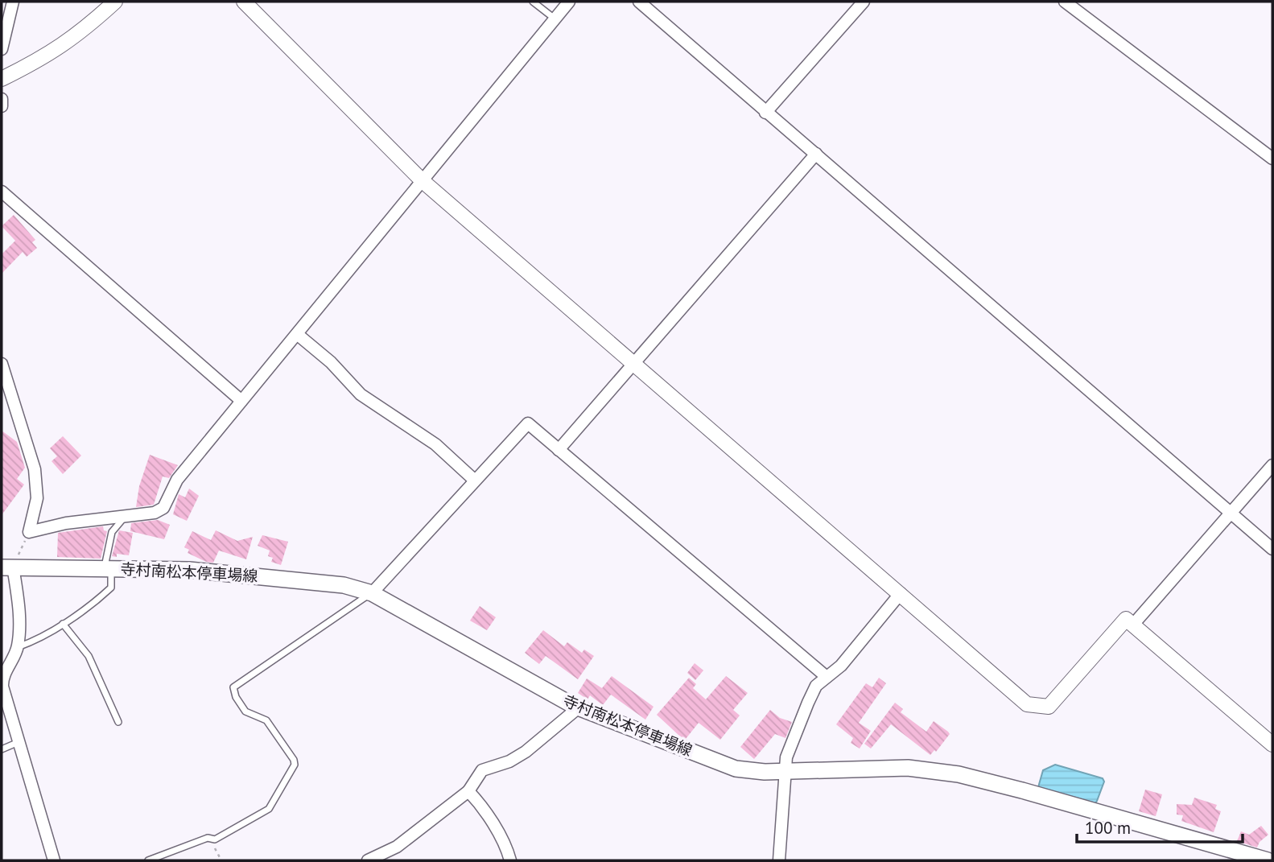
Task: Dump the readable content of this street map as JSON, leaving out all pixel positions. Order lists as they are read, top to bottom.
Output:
{
  "streets": {
    "main road": ["寺村南松本停車場線"]
  },
  "scale_bar": "100 m"
}
